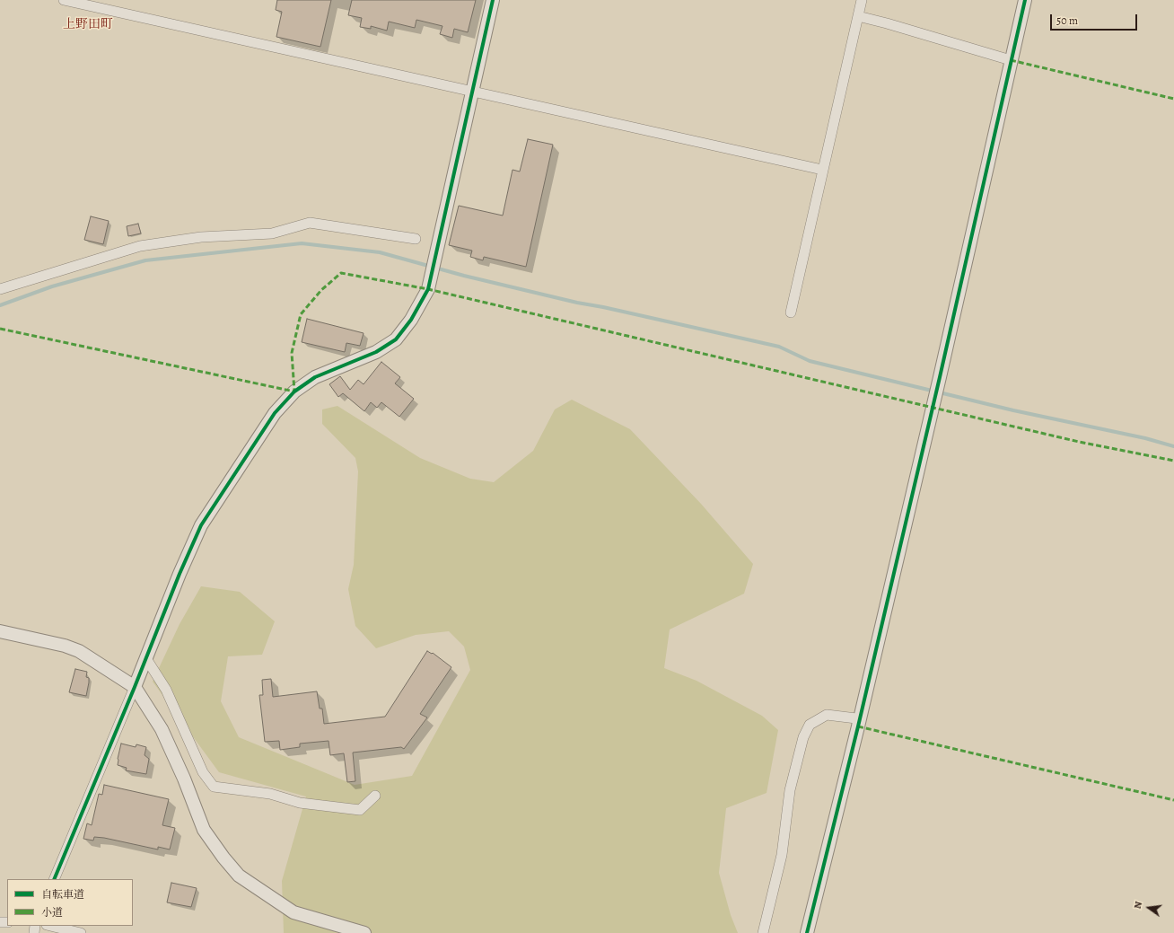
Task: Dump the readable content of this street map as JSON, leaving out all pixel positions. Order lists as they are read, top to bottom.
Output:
{
  "districts": ["上野田町"],
  "legend": ["自転車道", "小道"],
  "scale_bar": "50 m",
  "north": "left"
}
